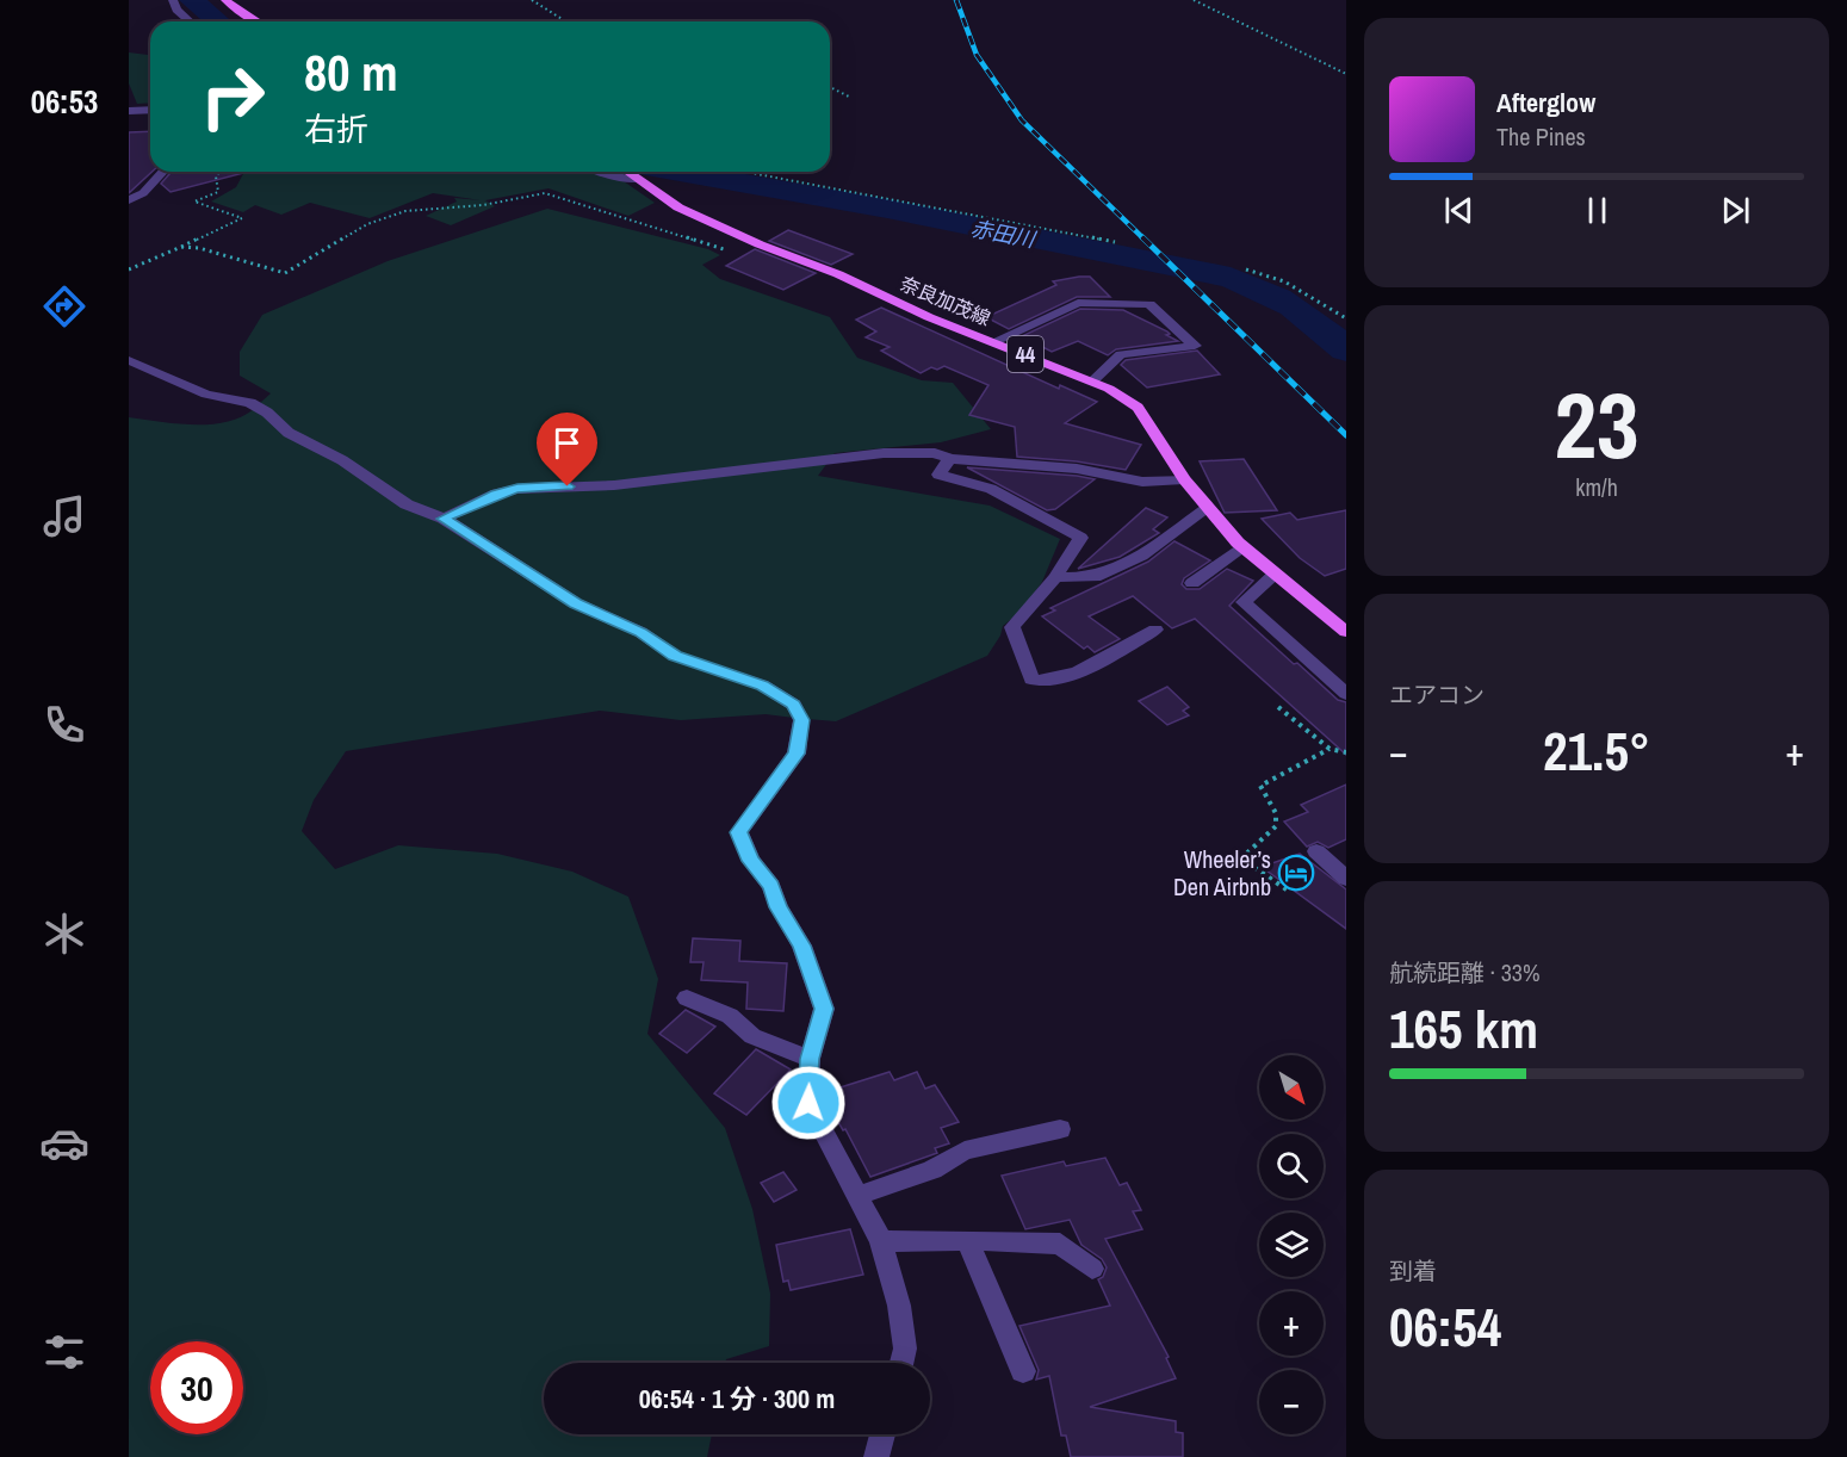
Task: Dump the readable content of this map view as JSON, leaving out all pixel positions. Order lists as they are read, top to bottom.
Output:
{
  "streets": {
    "main road": ["奈良加茂線", "44"]
  },
  "water": ["赤田川"],
  "places": {
    "hotel": ["Wheeler’s Den Airbnb"]
  },
  "north": "bottom right",
  "page": {
    "tabs": "06:53",
    "turn": ["80 m", "右折"],
    "song": ["Afterglow", "The Pines"],
    "tile": [
      ["23", "km/h"],
      "エアコン",
      ["航続距離 · 33%", "165 km"],
      ["到着", "06:54"]
    ],
    "heat": ["−", "21.5°", "+"],
    "map_buttons": ["+", "−"],
    "limit": "30",
    "trip": "06:54 · 1 分 · 300 m"
  }
}
